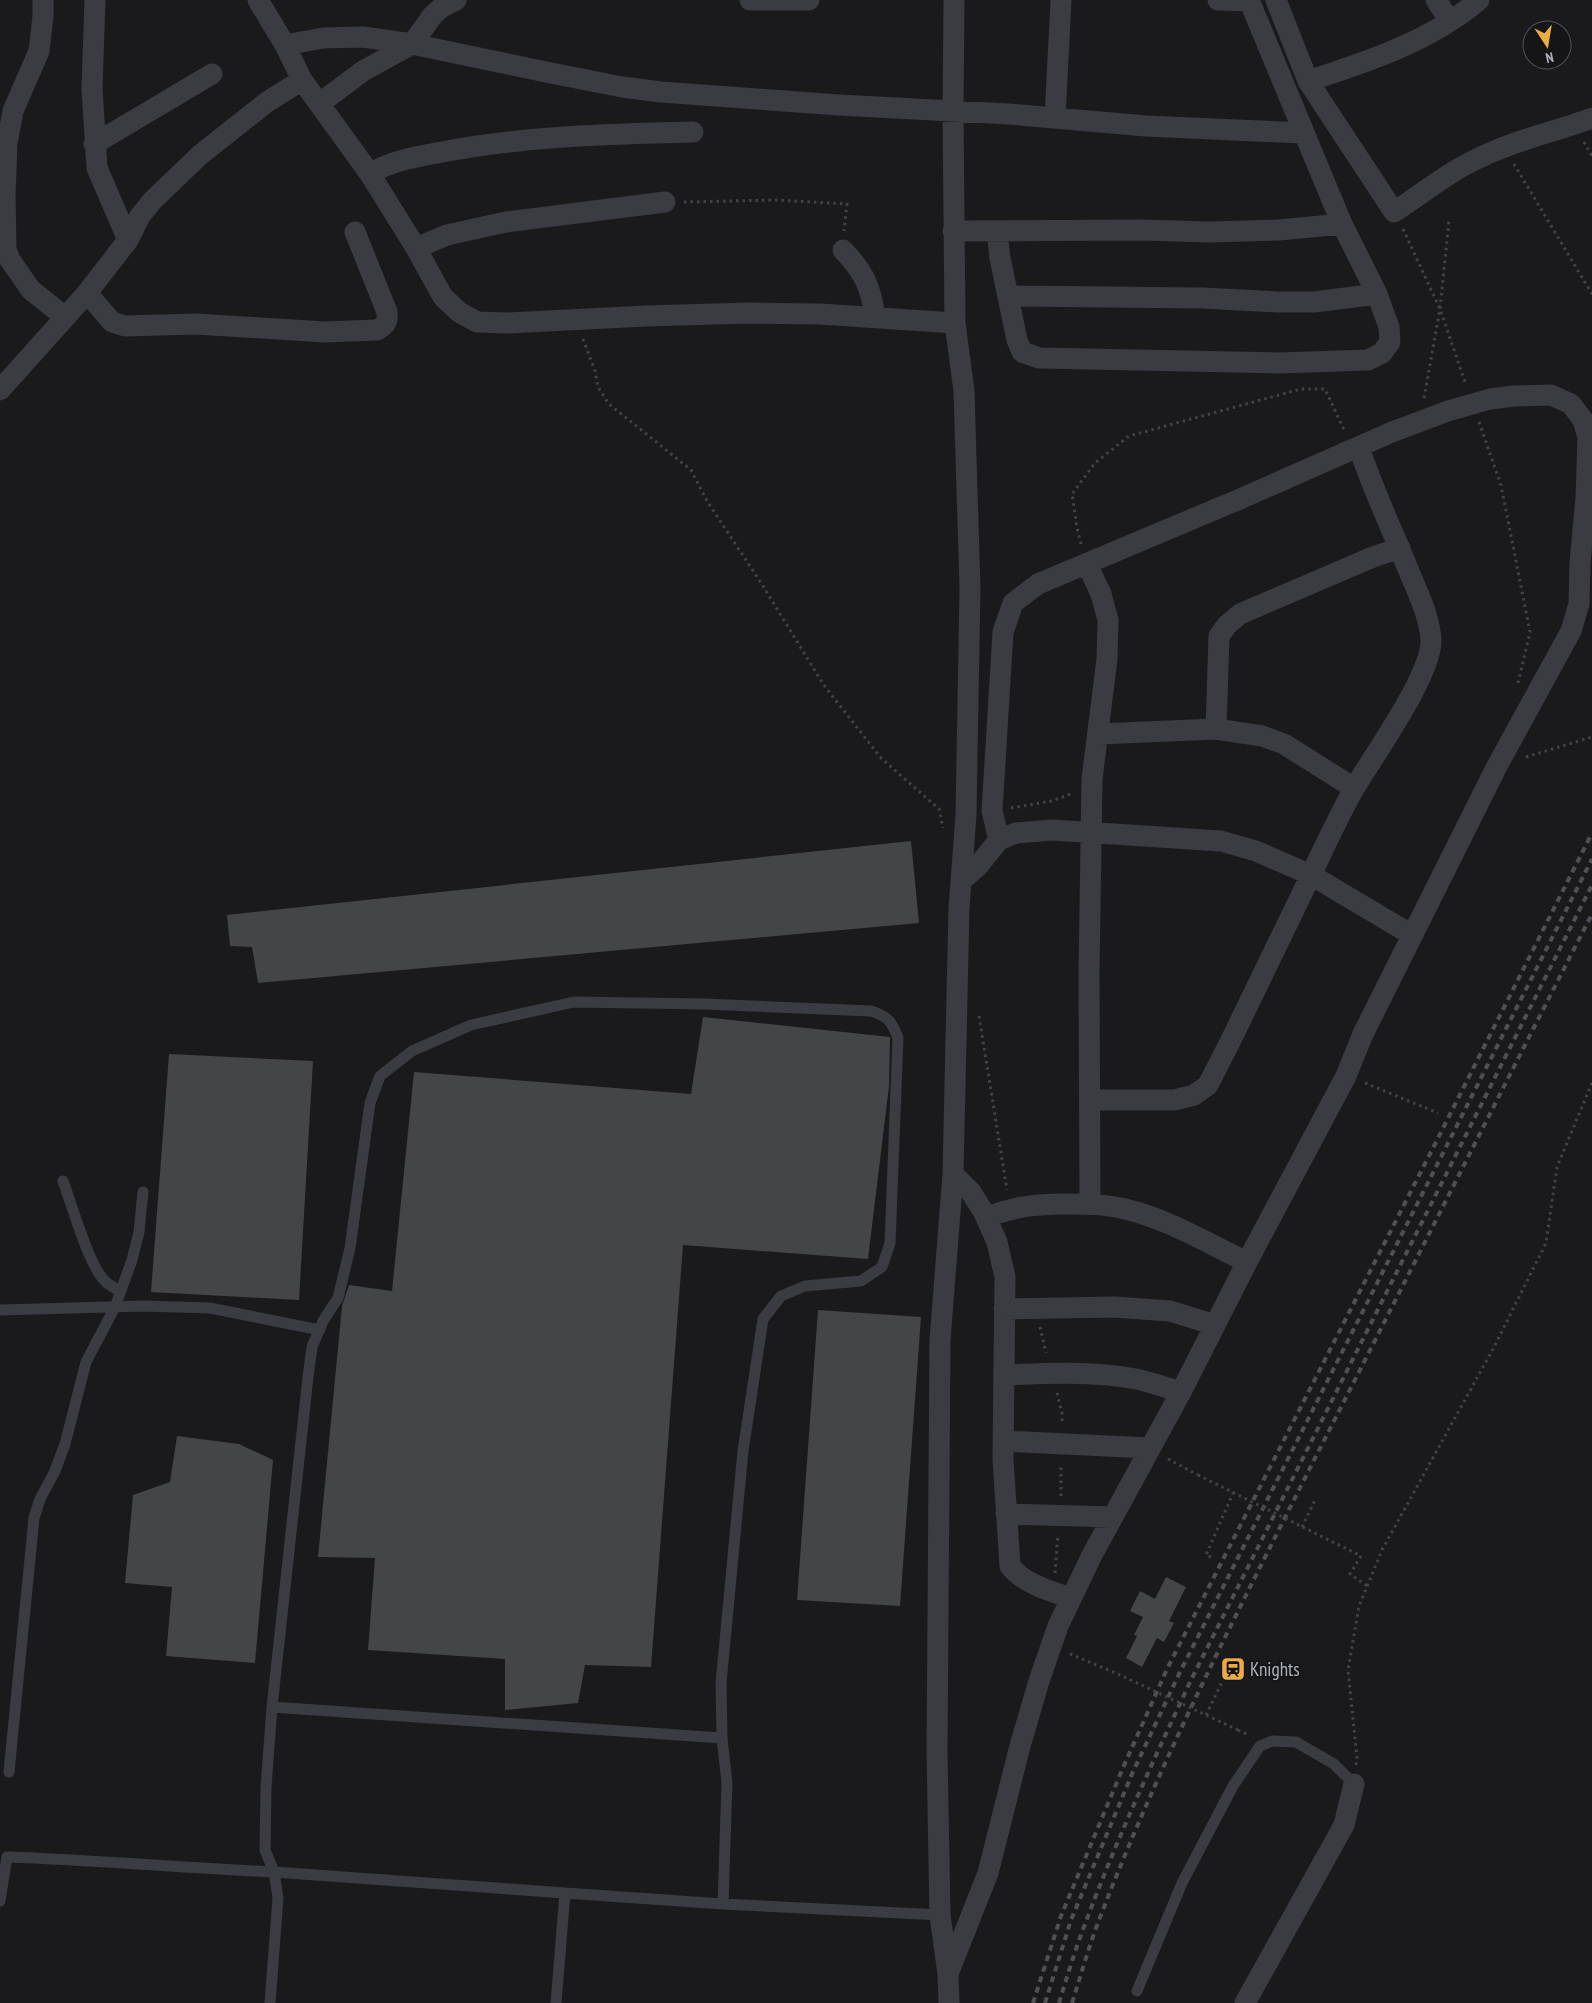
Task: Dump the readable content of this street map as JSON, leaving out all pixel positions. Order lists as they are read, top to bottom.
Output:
{
  "places": {
    "station": ["Knights"]
  },
  "north": "bottom"
}
